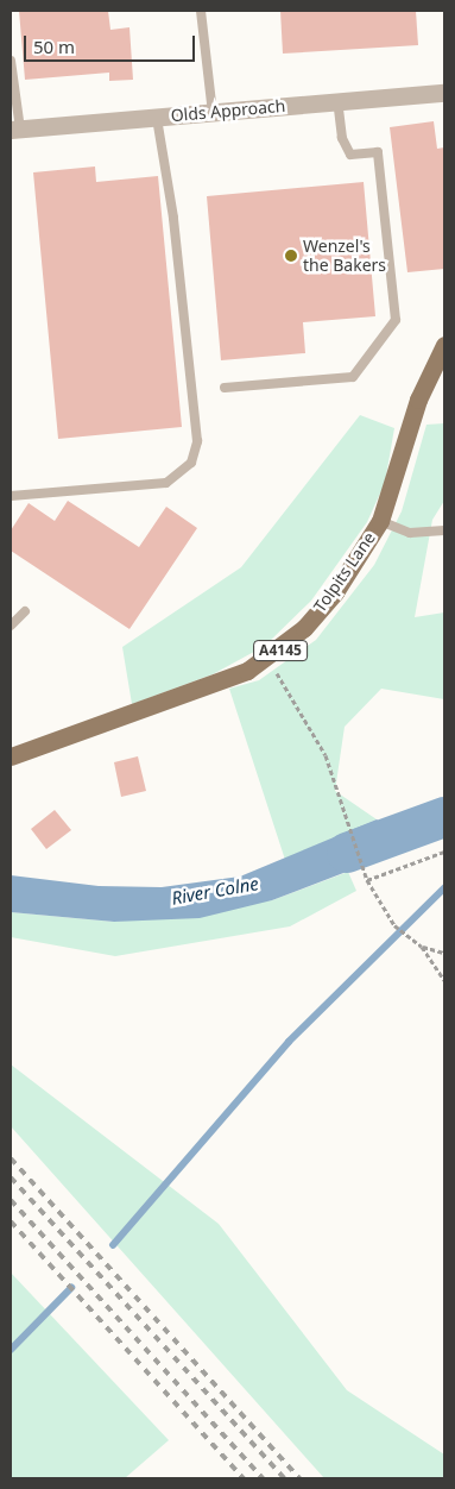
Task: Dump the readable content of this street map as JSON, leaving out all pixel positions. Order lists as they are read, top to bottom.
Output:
{
  "streets": {
    "main road": ["Tolpits Lane", "A4145"],
    "street": ["Olds Approach"]
  },
  "water": ["River Colne"],
  "places": ["Wenzel's the Bakers"],
  "scale_bar": "50 m"
}
